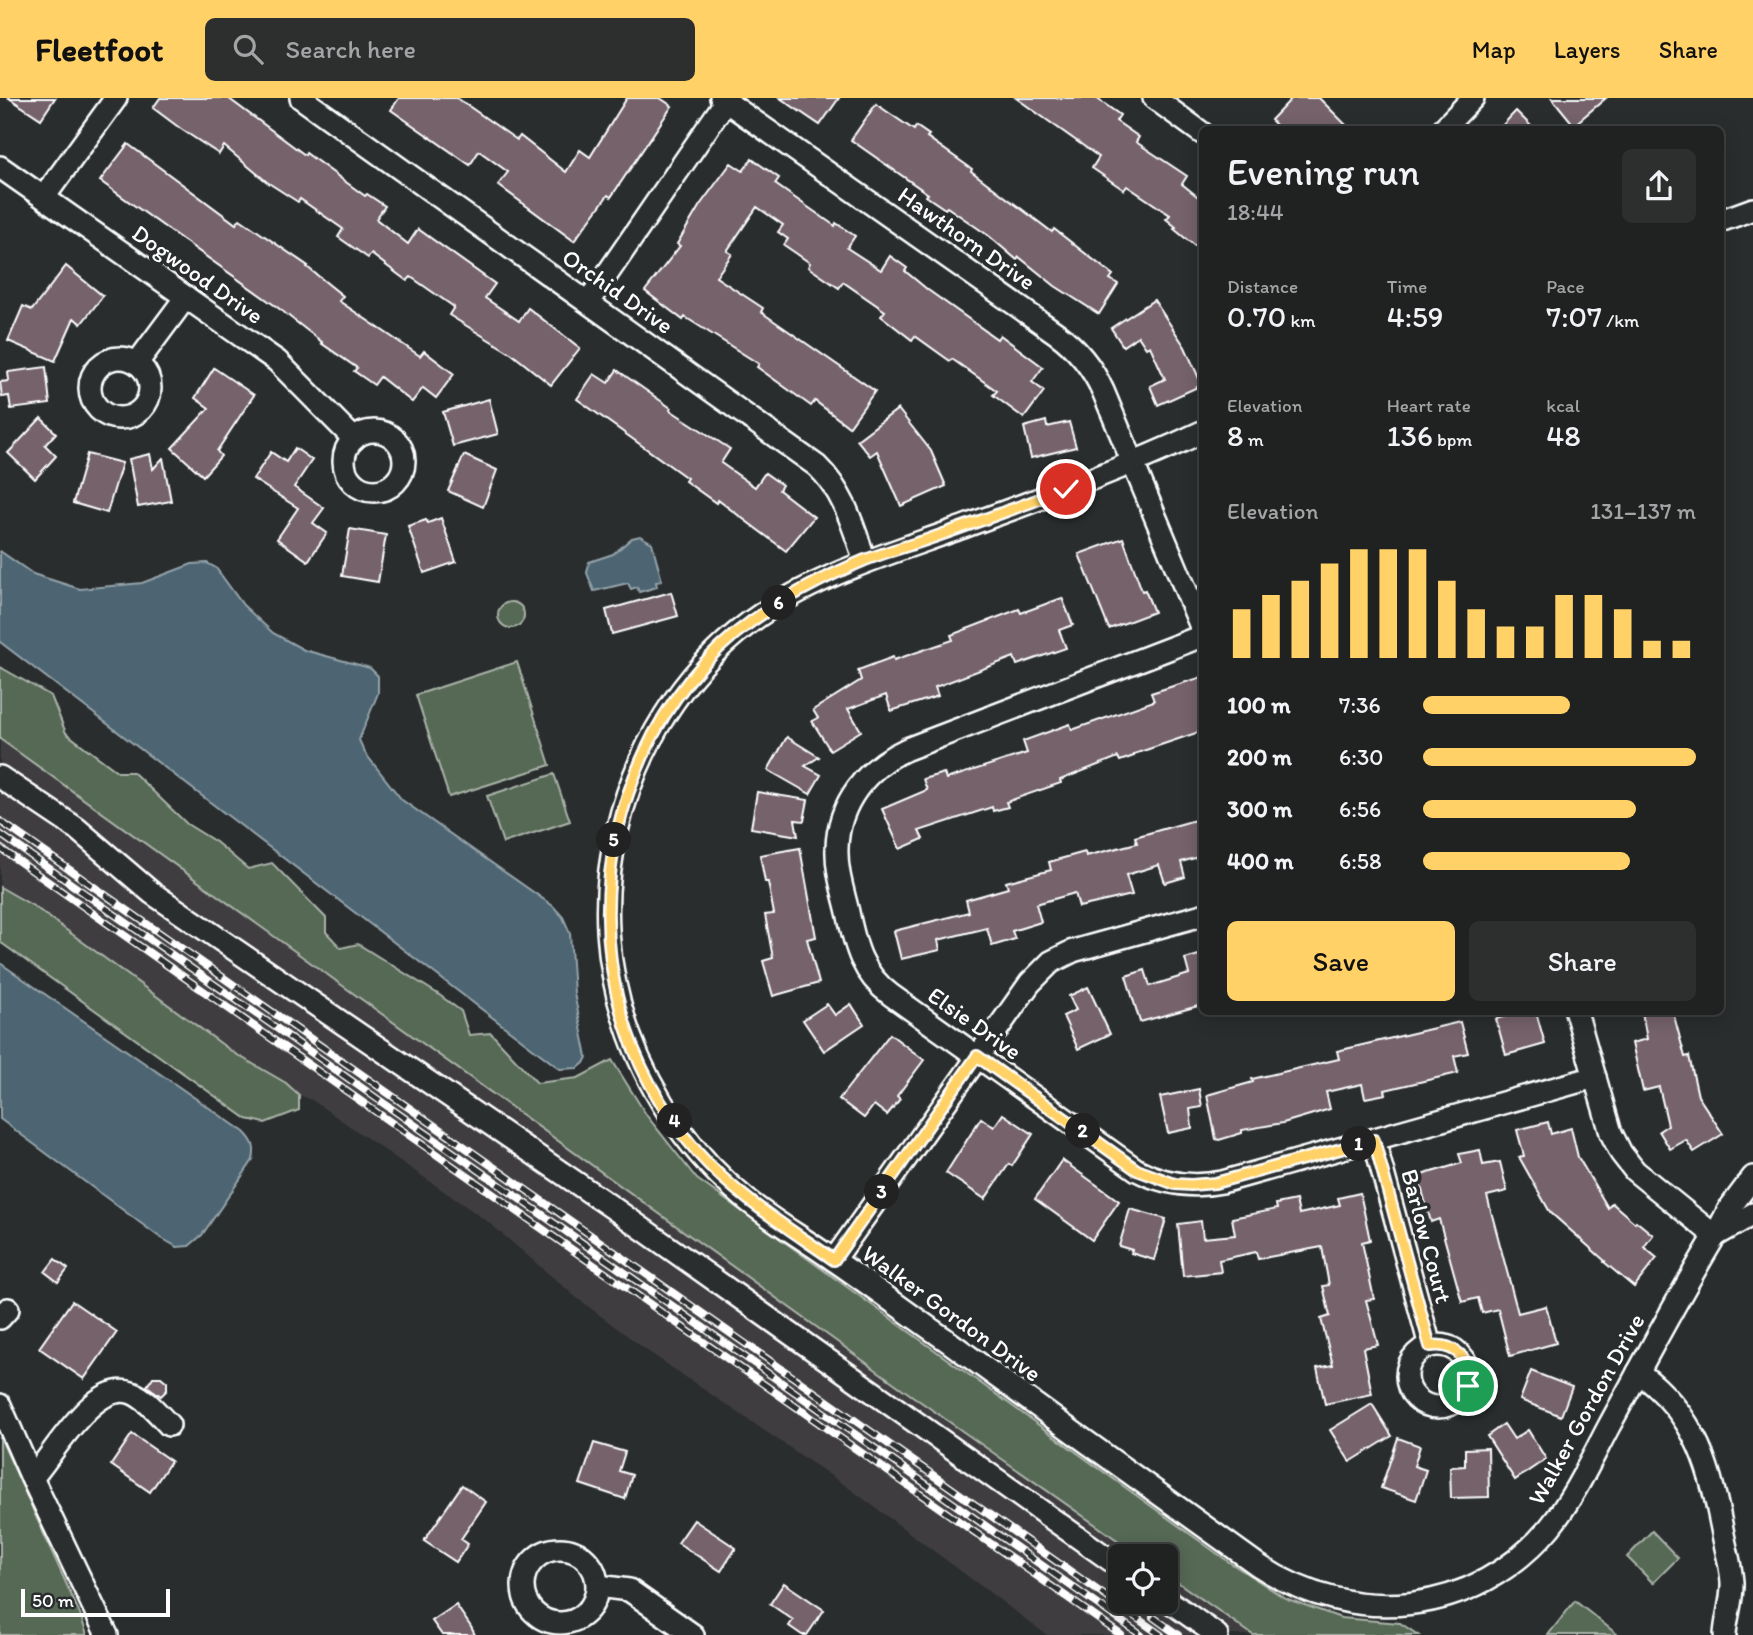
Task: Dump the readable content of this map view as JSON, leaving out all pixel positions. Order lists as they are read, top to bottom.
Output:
{
  "streets": {
    "street": [
      "Hawthorn Drive",
      "Dogwood Drive",
      "Orchid Drive",
      "Elsie Drive",
      "Barlow Court",
      "Walker Gordon Drive"
    ]
  },
  "crossings": [
    ["Hawthorn Drive", "Walker Gordon Drive"],
    ["Orchid Drive", "Walker Gordon Drive"],
    ["Elsie Drive", "Barlow Court"]
  ],
  "scale_bar": "50 m",
  "page": {
    "header": "Fleetfoot",
    "search": "Search here",
    "nav": ["Map", "Layers", "Share"],
    "heading": ["Evening run", "18:44"],
    "stats": [
      ["Distance", "0.70 km"],
      ["Time", "4:59"],
      ["Pace", "7:07 /km"],
      ["Elevation", "8 m"],
      ["Heart rate", "136 bpm"],
      ["kcal", "48"]
    ],
    "chart": ["Elevation", "131–137 m"],
    "pins": [
      "6",
      "5",
      "4",
      "2",
      "1",
      "3"
    ],
    "list": [
      {
        "name": "100 m",
        "note": "7:36"
      },
      {
        "name": "200 m",
        "note": "6:30"
      },
      {
        "name": "300 m",
        "note": "6:56"
      },
      {
        "name": "400 m",
        "note": "6:58"
      }
    ],
    "buttons": ["Save", "Share"],
    "scale": "50 m"
  }
}
